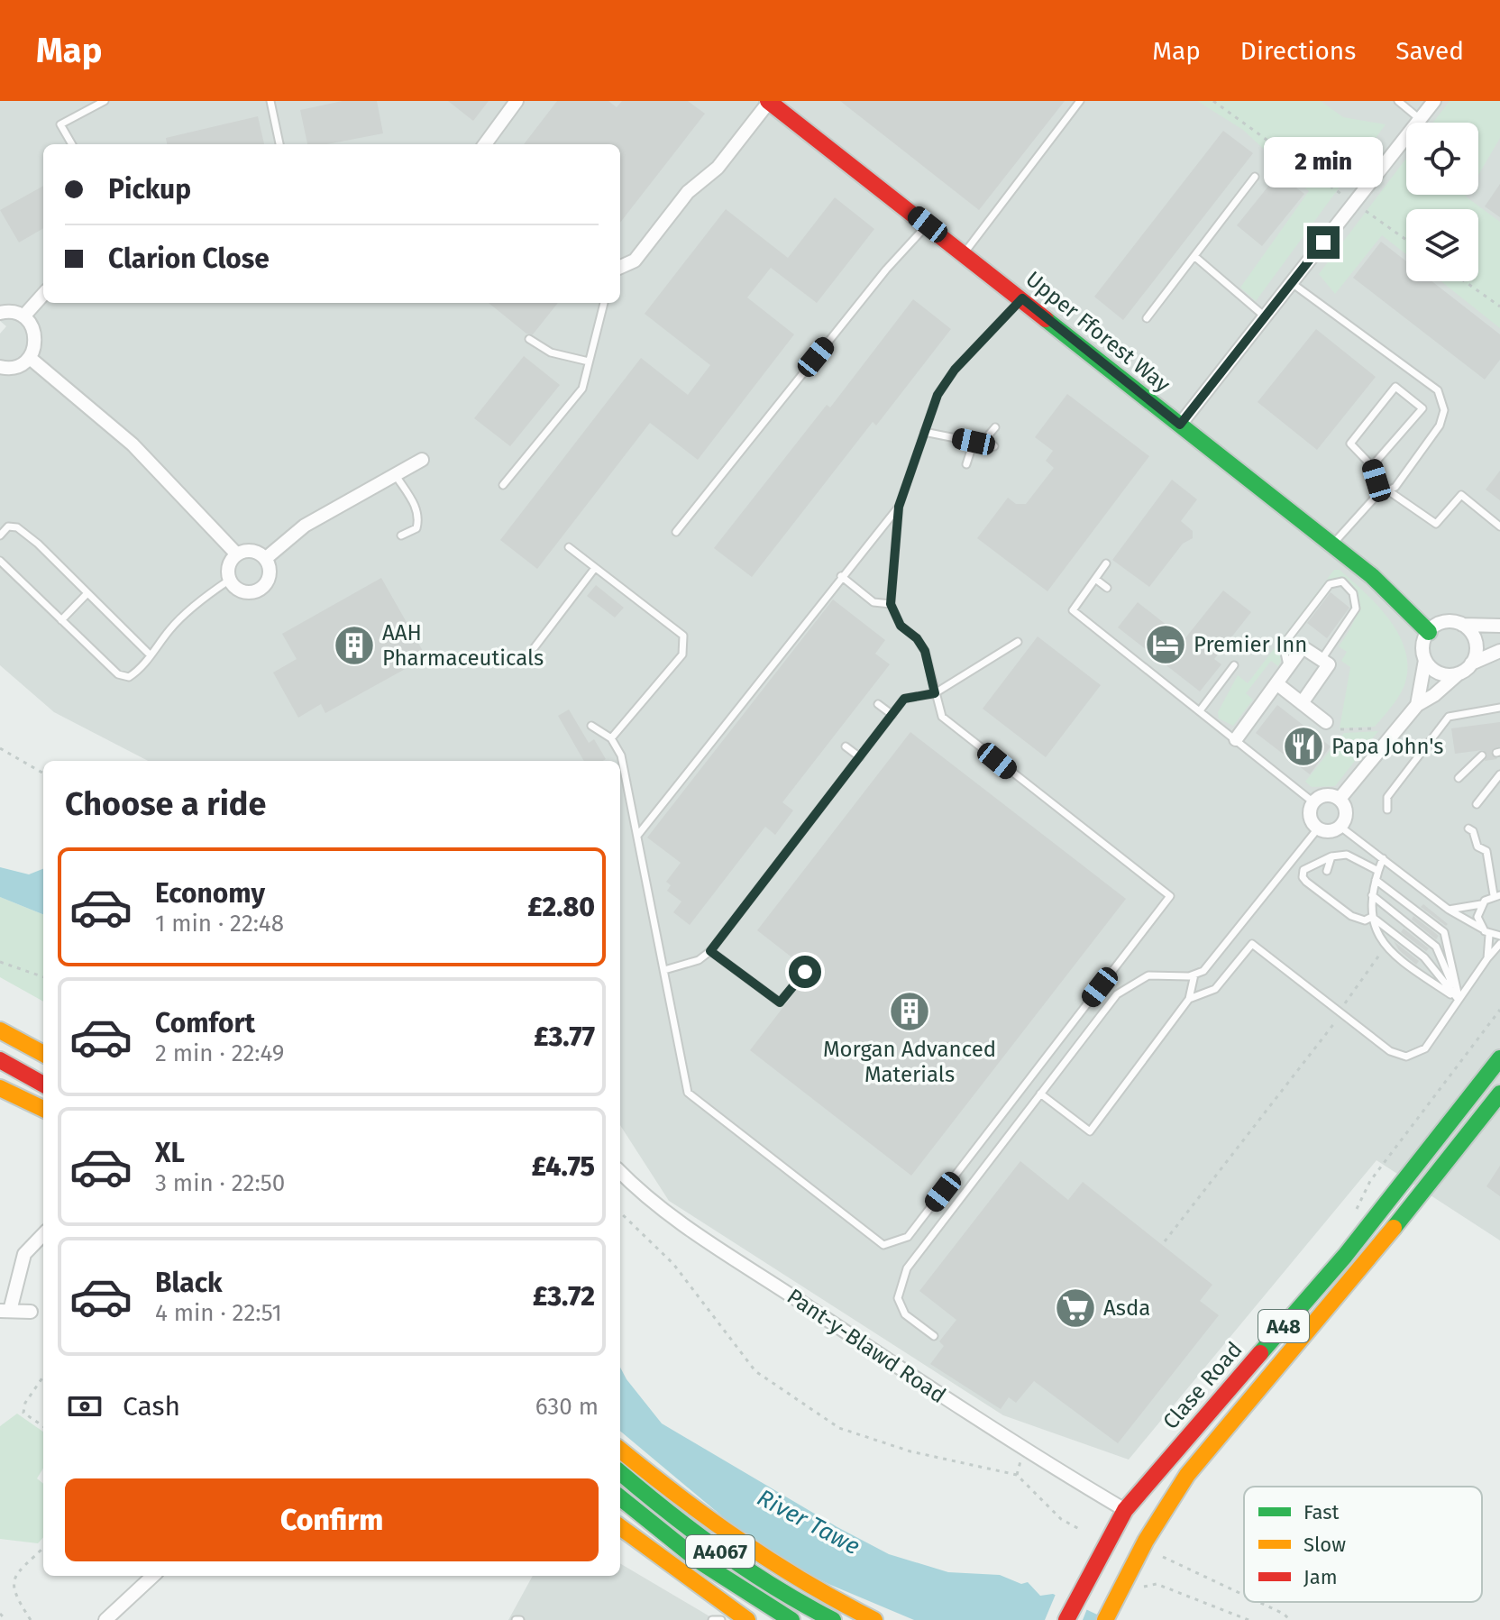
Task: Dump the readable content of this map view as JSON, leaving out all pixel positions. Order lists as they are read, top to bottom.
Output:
{
  "streets": {
    "main road": [
      "Upper Fforest Way",
      "A48",
      "Clase Road",
      "A4067"
    ],
    "street": ["Pant-y-Blawd Road"]
  },
  "crossings": [
    ["Pant-y-Blawd Road", "Clase Road"]
  ],
  "water": ["River Tawe"],
  "places": {
    "hotel": ["Premier Inn"],
    "building": ["AAH Pharmaceuticals", "Morgan Advanced Materials"],
    "restaurant": ["Papa John's"],
    "supermarket": ["Asda"]
  },
  "legend": ["Fast", "Slow", "Jam"],
  "page": {
    "header": "Map",
    "nav": ["Map", "Directions", "Saved"],
    "bubble": "2 min",
    "banner": ["Pickup", "Clarion Close"],
    "heading": "Choose a ride",
    "list": [
      {
        "name": "Economy",
        "note": "1 min · 22:48",
        "value": "£2.80"
      },
      {
        "name": "Comfort",
        "note": "2 min · 22:49",
        "value": "£3.77"
      },
      {
        "name": "XL",
        "note": "3 min · 22:50",
        "value": "£4.75"
      },
      {
        "name": "Black",
        "note": "4 min · 22:51",
        "value": "£3.72"
      }
    ],
    "pay": ["Cash", "630 m"],
    "buttons": "Confirm"
  }
}
